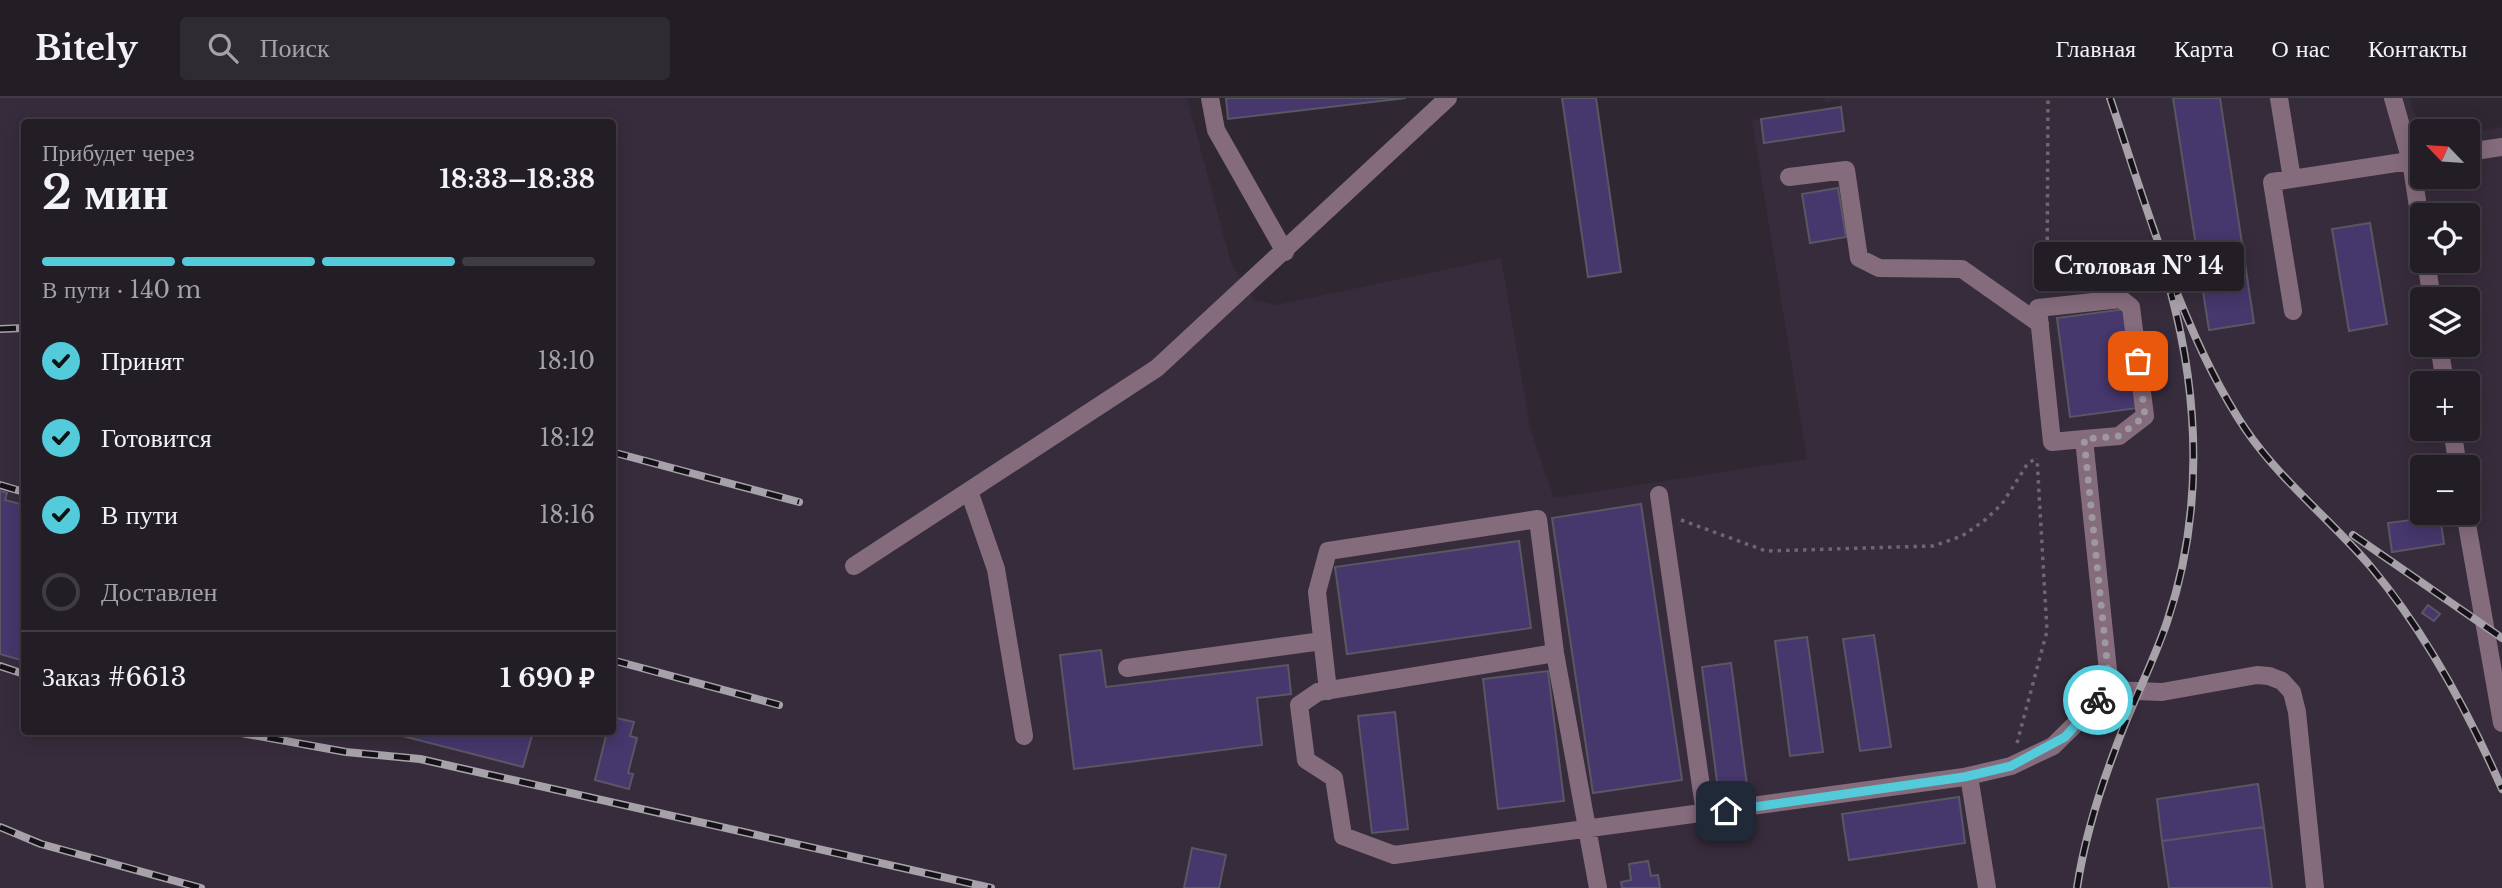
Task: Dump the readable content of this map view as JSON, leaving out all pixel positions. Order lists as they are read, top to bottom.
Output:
{
  "places": ["Cтоловая № 14"],
  "north": "top left",
  "page": {
    "header": "Bitely",
    "search": "Поиск",
    "nav": [
      "Главная",
      "Карта",
      "О нас",
      "Контакты"
    ],
    "map_buttons": ["+", "−"],
    "heading": ["2 мин", "Прибудет через", "18:33–18:38"],
    "panel": ["Заказ #6613", "1 690 ₽"],
    "bar": "В пути · 140 m",
    "bubble": "Cтоловая № 14",
    "list": [
      ["Принят", "18:10"],
      ["Готовится", "18:12"],
      ["В пути", "18:16"],
      "Доставлен"
    ]
  }
}
